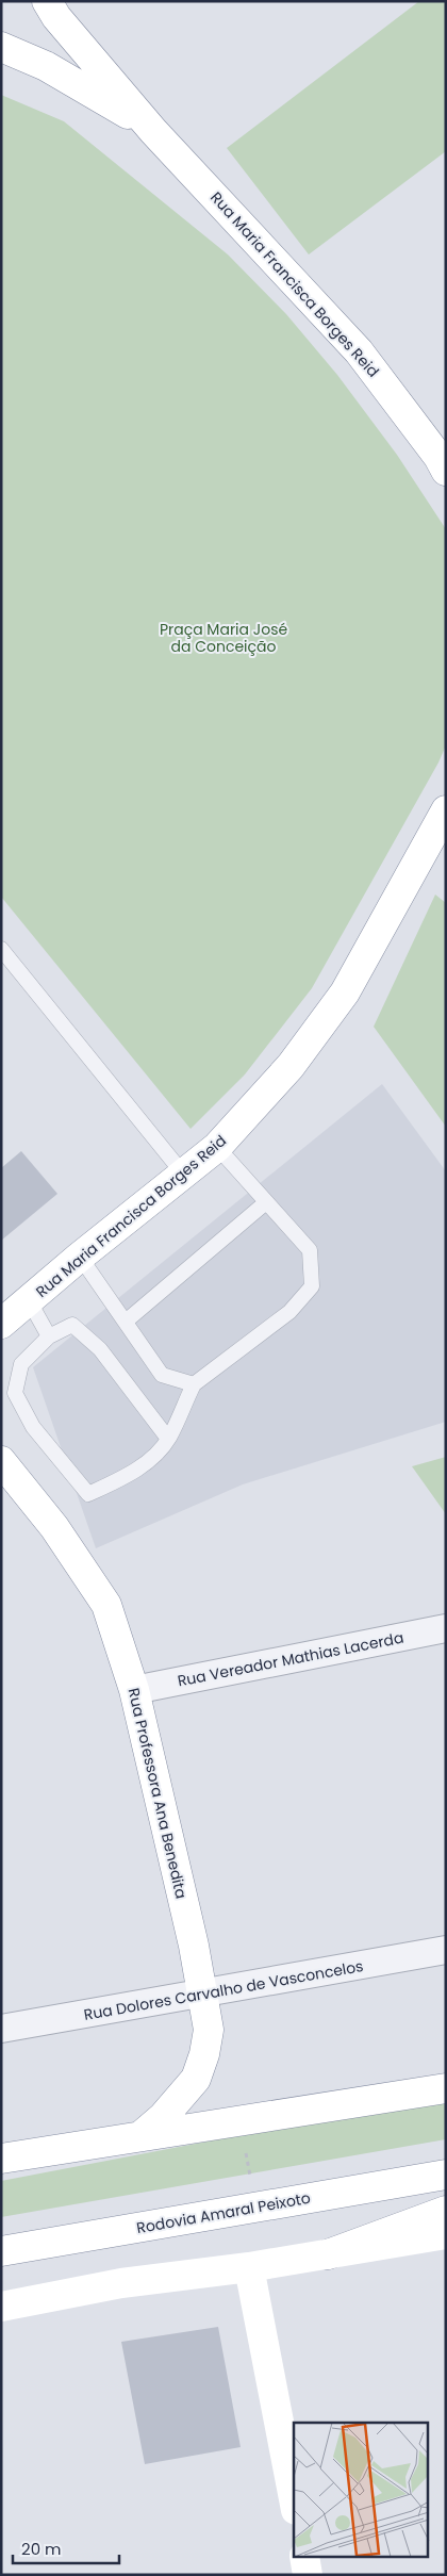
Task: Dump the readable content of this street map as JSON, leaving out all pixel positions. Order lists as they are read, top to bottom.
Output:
{
  "streets": {
    "main road": ["Rua Maria Francisca Borges Reid", "Rua Professora Ana Benedita", "Rodovia Amaral Peixoto"],
    "street": ["Rua Vereador Mathias Lacerda", "Rua Dolores Carvalho de Vasconcelos"]
  },
  "crossings": [
    ["Rua Vereador Mathias Lacerda", "Rua Professora Ana Benedita"],
    ["Rua Professora Ana Benedita", "Rua Dolores Carvalho de Vasconcelos"]
  ],
  "parks": ["Praça Maria José da Conceição"],
  "scale_bar": "20 m"
}
